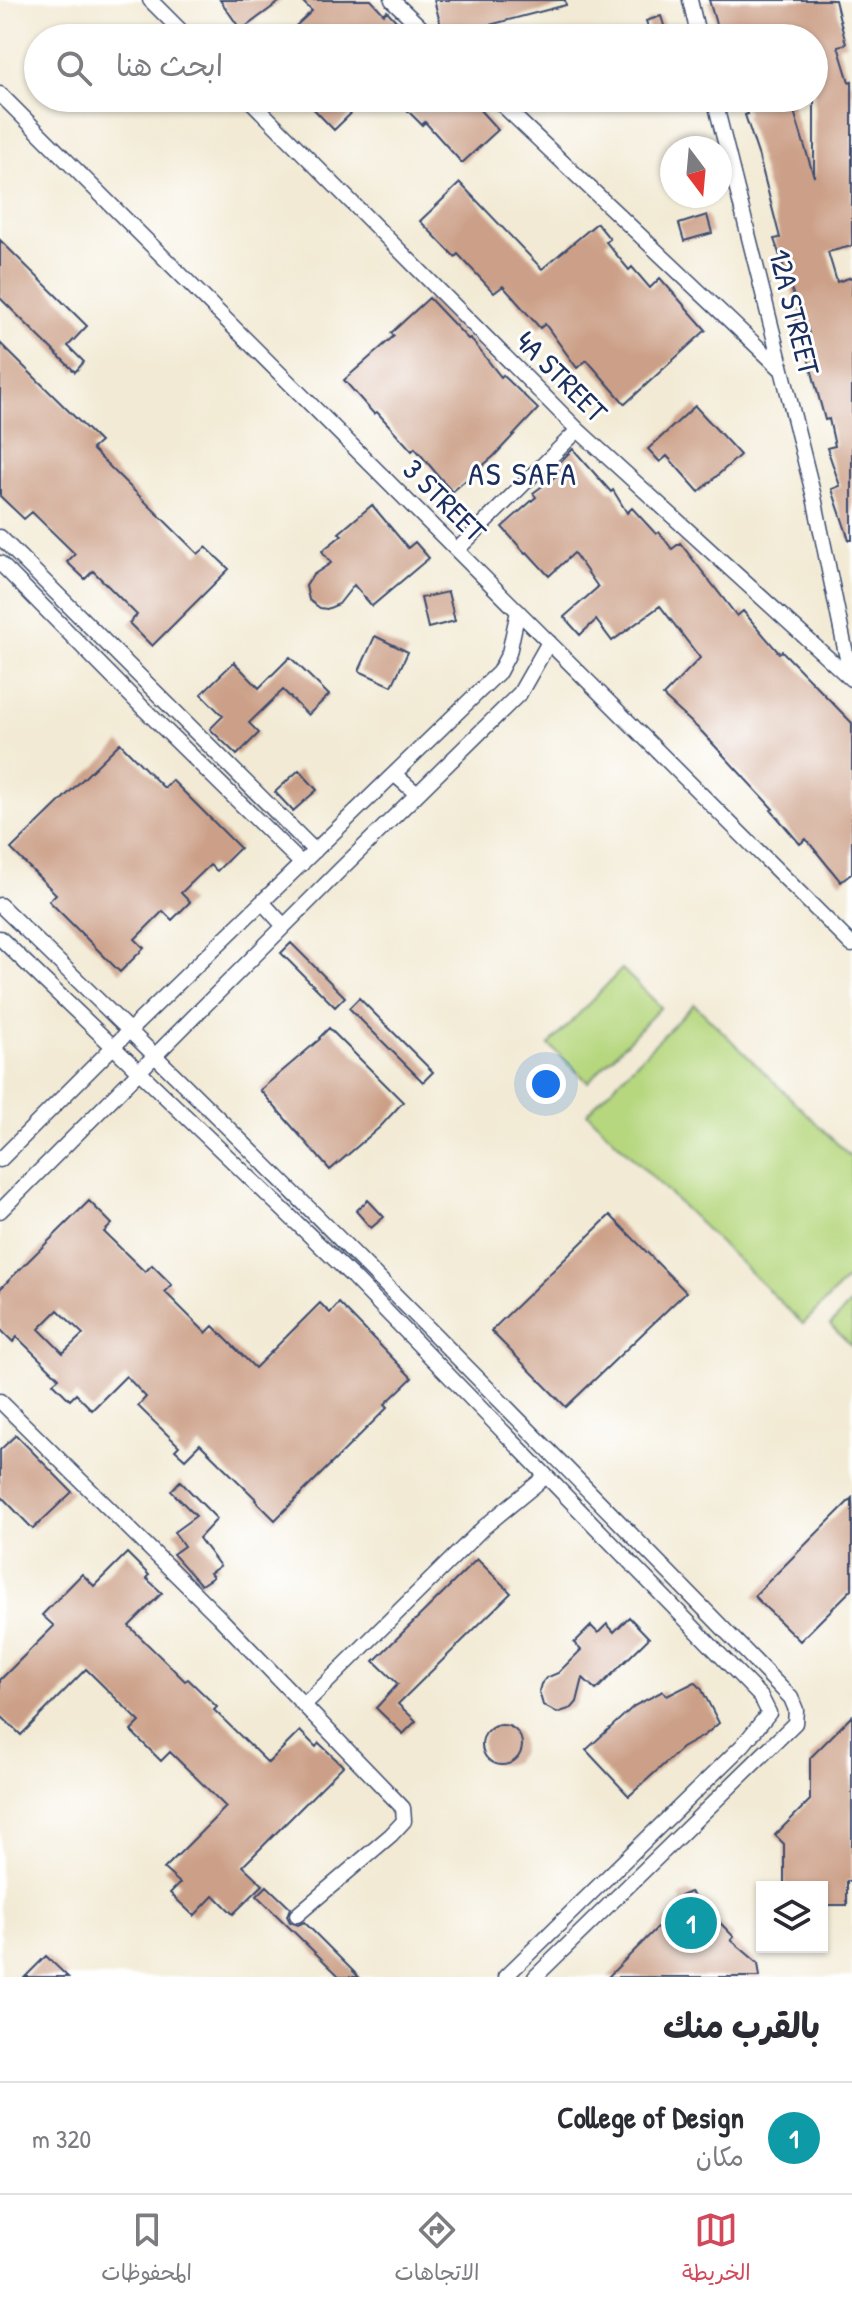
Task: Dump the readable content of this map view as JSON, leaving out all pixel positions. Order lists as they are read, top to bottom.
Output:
{
  "streets": {
    "street": ["12A STREET", "4A STREET", "3 STREET"]
  },
  "crossings": [
    ["12A STREET", "4A STREET"]
  ],
  "districts": ["AS SAFA"],
  "north": "bottom",
  "page": {
    "search": "ابحث هنا",
    "pins": "1",
    "heading": "بالقرب منك",
    "list": [
      {
        "mark": "1",
        "name": "College of Design",
        "note": "مكان",
        "value": "320 m"
      }
    ],
    "nav": ["الخريطة", "الاتجاهات", "المحفوظات"]
  }
}
